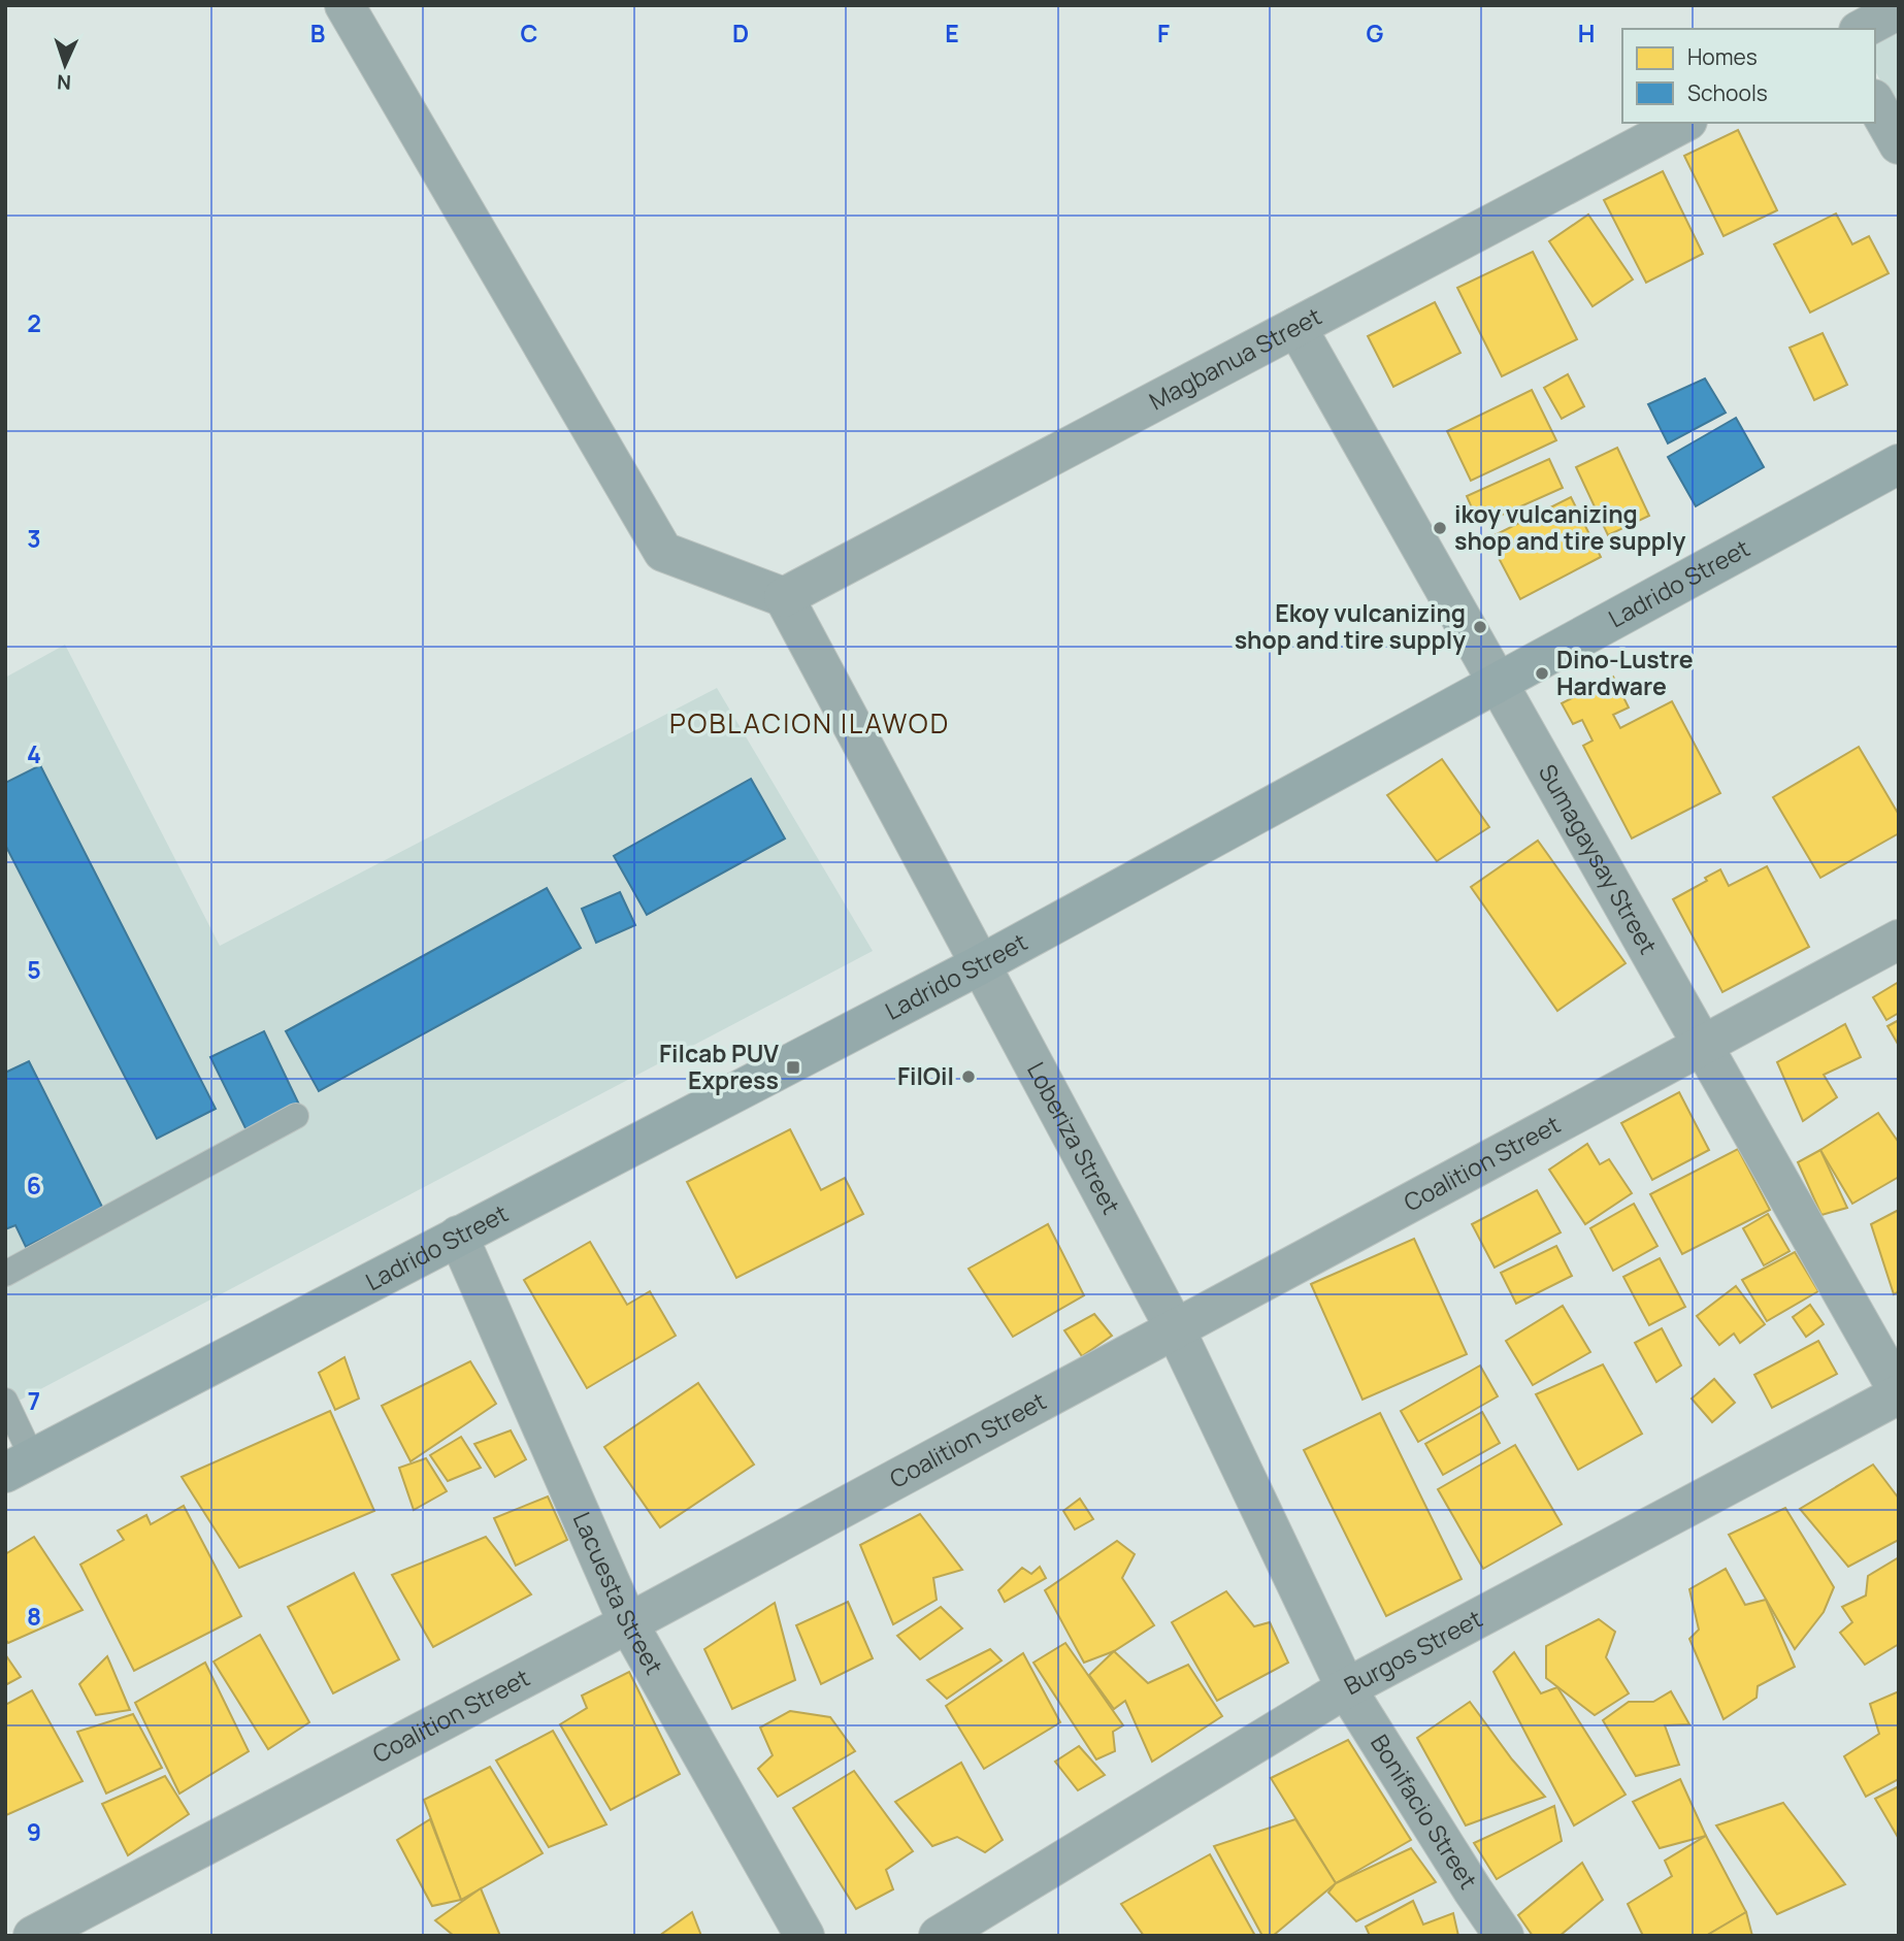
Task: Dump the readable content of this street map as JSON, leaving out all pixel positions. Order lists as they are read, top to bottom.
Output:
{
  "streets": {
    "main road": ["Ladrido Street"],
    "street": [
      "Magbanua Street",
      "Sumagaysay Street",
      "Loberiza Street",
      "Coalition Street",
      "Lacuesta Street",
      "Burgos Street",
      "Bonifacio Street"
    ]
  },
  "crossings": [
    ["Magbanua Street", "Sumagaysay Street"],
    ["Magbanua Street", "Loberiza Street"],
    ["Ladrido Street", "Sumagaysay Street"],
    ["Ladrido Street", "Loberiza Street"],
    ["Ladrido Street", "Lacuesta Street"],
    ["Sumagaysay Street", "Coalition Street"],
    ["Sumagaysay Street", "Burgos Street"],
    ["Loberiza Street", "Coalition Street"],
    ["Loberiza Street", "Burgos Street"],
    ["Loberiza Street", "Bonifacio Street"],
    ["Coalition Street", "Lacuesta Street"],
    ["Burgos Street", "Bonifacio Street"]
  ],
  "districts": ["POBLACION ILAWOD"],
  "places": {
    "other": [
      "ikoy vulcanizing shop and tire supply",
      "Ekoy vulcanizing shop and tire supply",
      "Dino-Lustre Hardware",
      "FilOil"
    ],
    "transit": ["Filcab PUV Express"]
  },
  "legend": ["Homes", "Schools"],
  "north": "bottom",
  "grid": {
    "columns": [
      "B",
      "C",
      "D",
      "E",
      "F",
      "G",
      "H"
    ],
    "rows": [
      "2",
      "3",
      "4",
      "5",
      "6",
      "7",
      "8",
      "9"
    ]
  }
}
